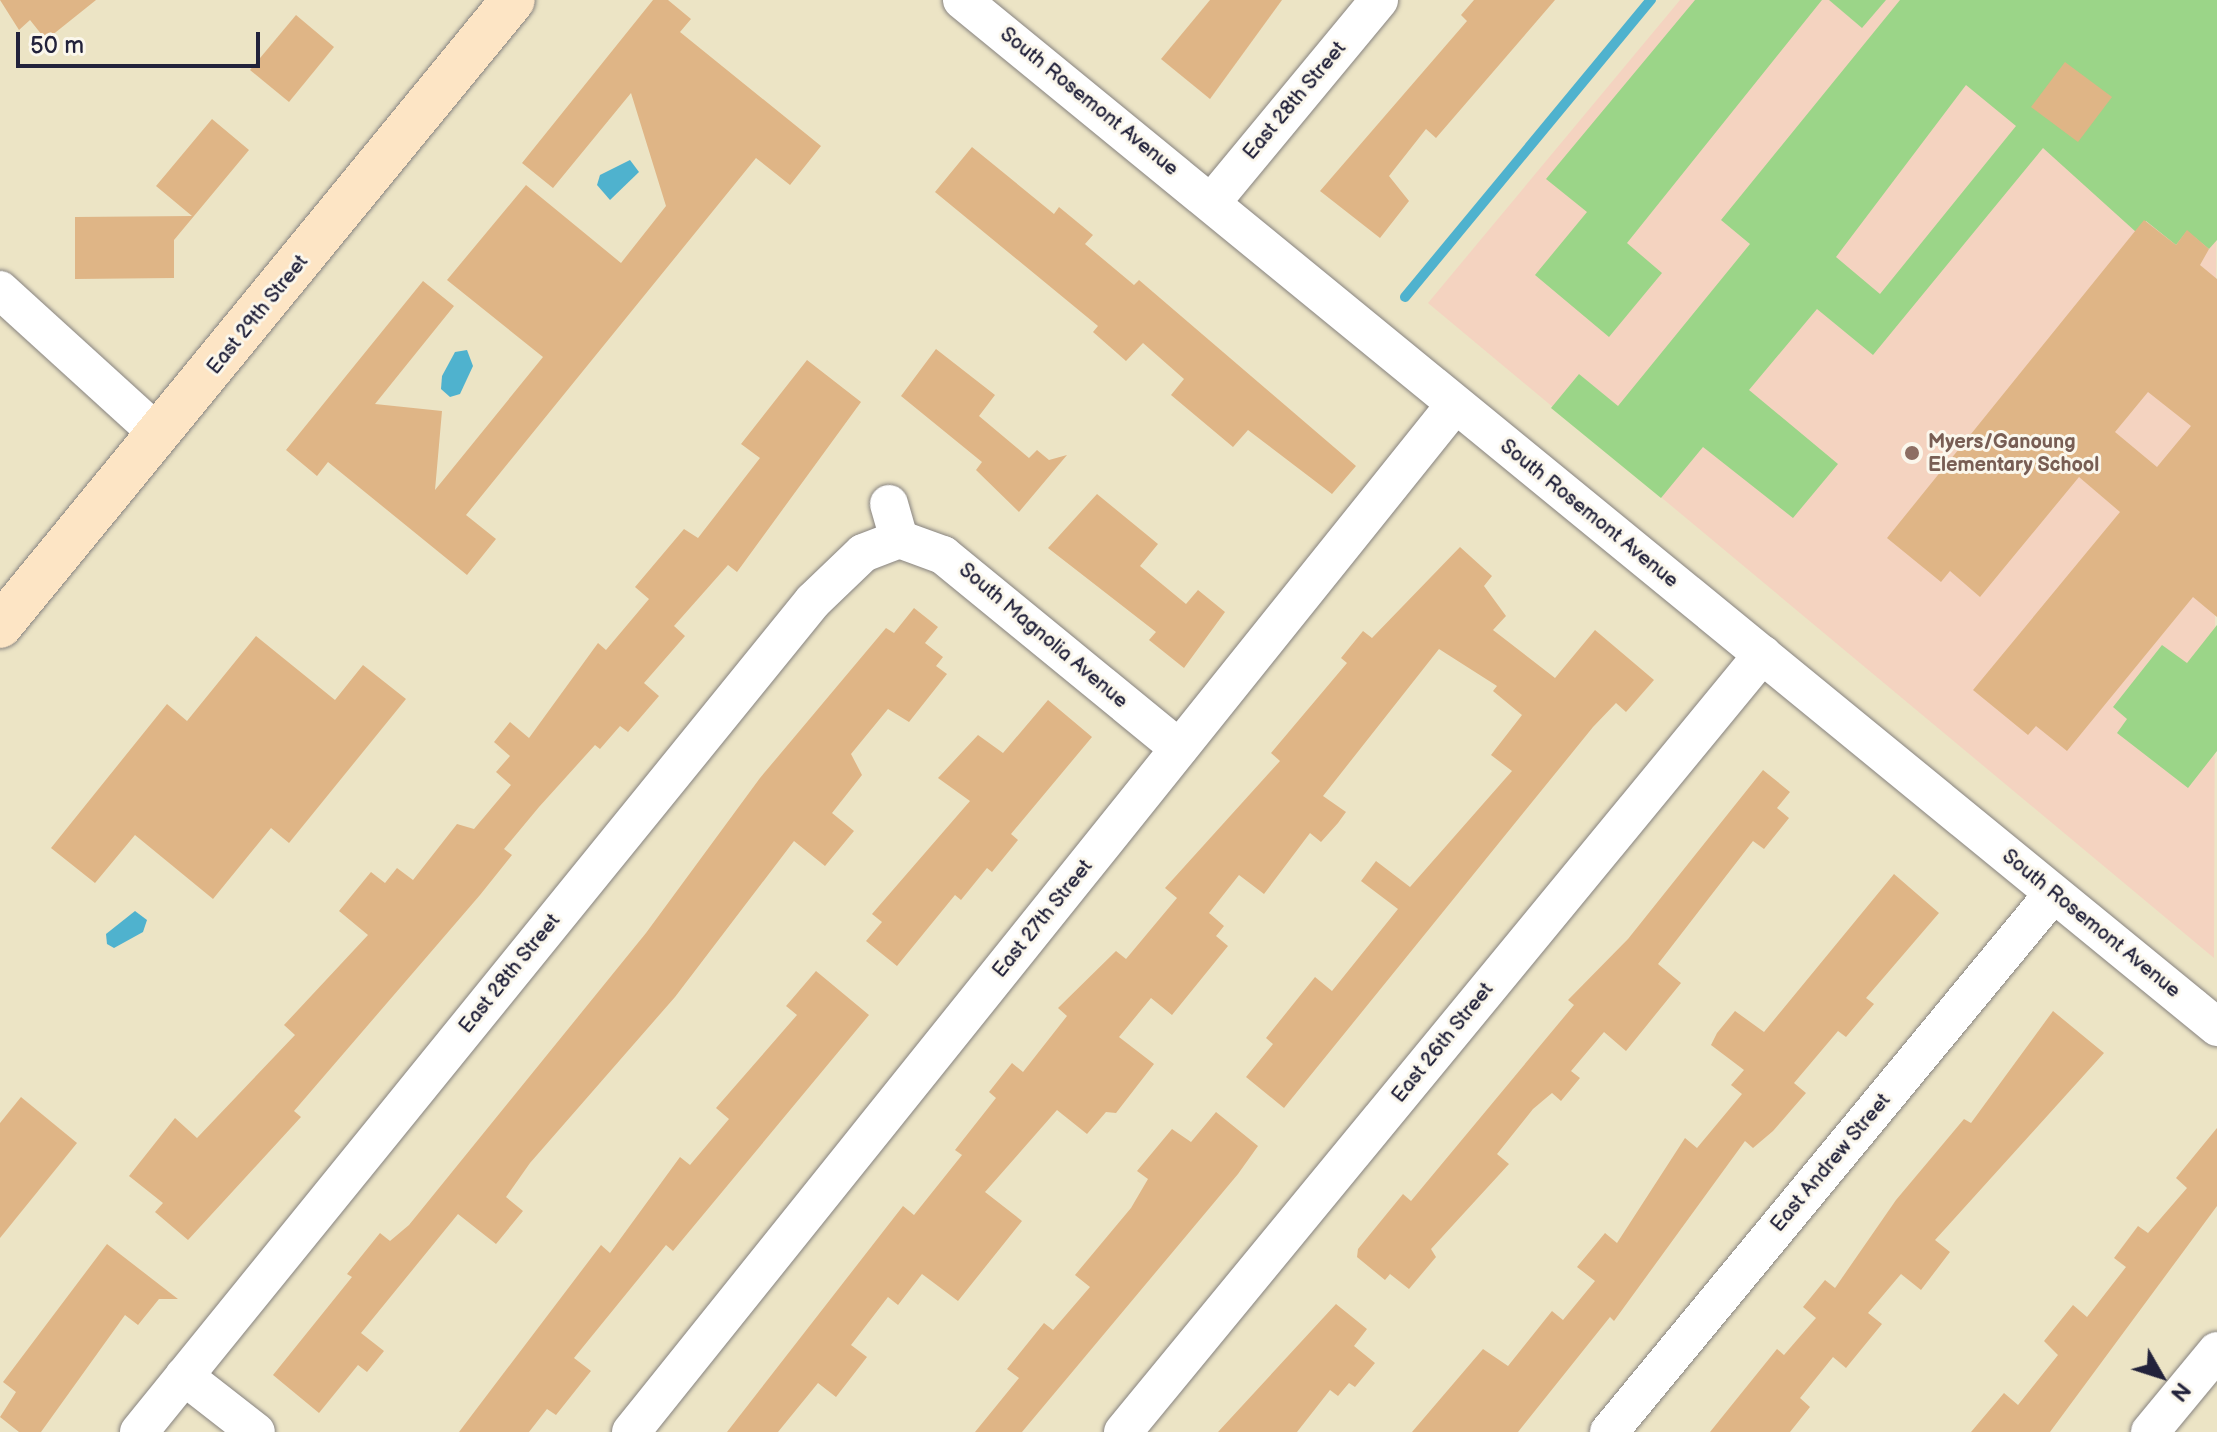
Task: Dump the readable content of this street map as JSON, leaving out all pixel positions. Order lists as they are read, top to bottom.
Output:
{
  "streets": {
    "street": [
      "East 28th Street",
      "South Rosemont Avenue",
      "East 29th Street",
      "South Magnolia Avenue",
      "East 27th Street",
      "East 26th Street",
      "East Andrew Street"
    ]
  },
  "crossings": [
    ["East 28th Street", "South Rosemont Avenue"],
    ["East 28th Street", "South Magnolia Avenue"],
    ["South Rosemont Avenue", "East 27th Street"],
    ["South Rosemont Avenue", "East 26th Street"],
    ["South Rosemont Avenue", "East Andrew Street"],
    ["South Magnolia Avenue", "East 27th Street"]
  ],
  "places": ["Myers/Ganoung Elementary School"],
  "scale_bar": "50 m",
  "north": "bottom right"
}
